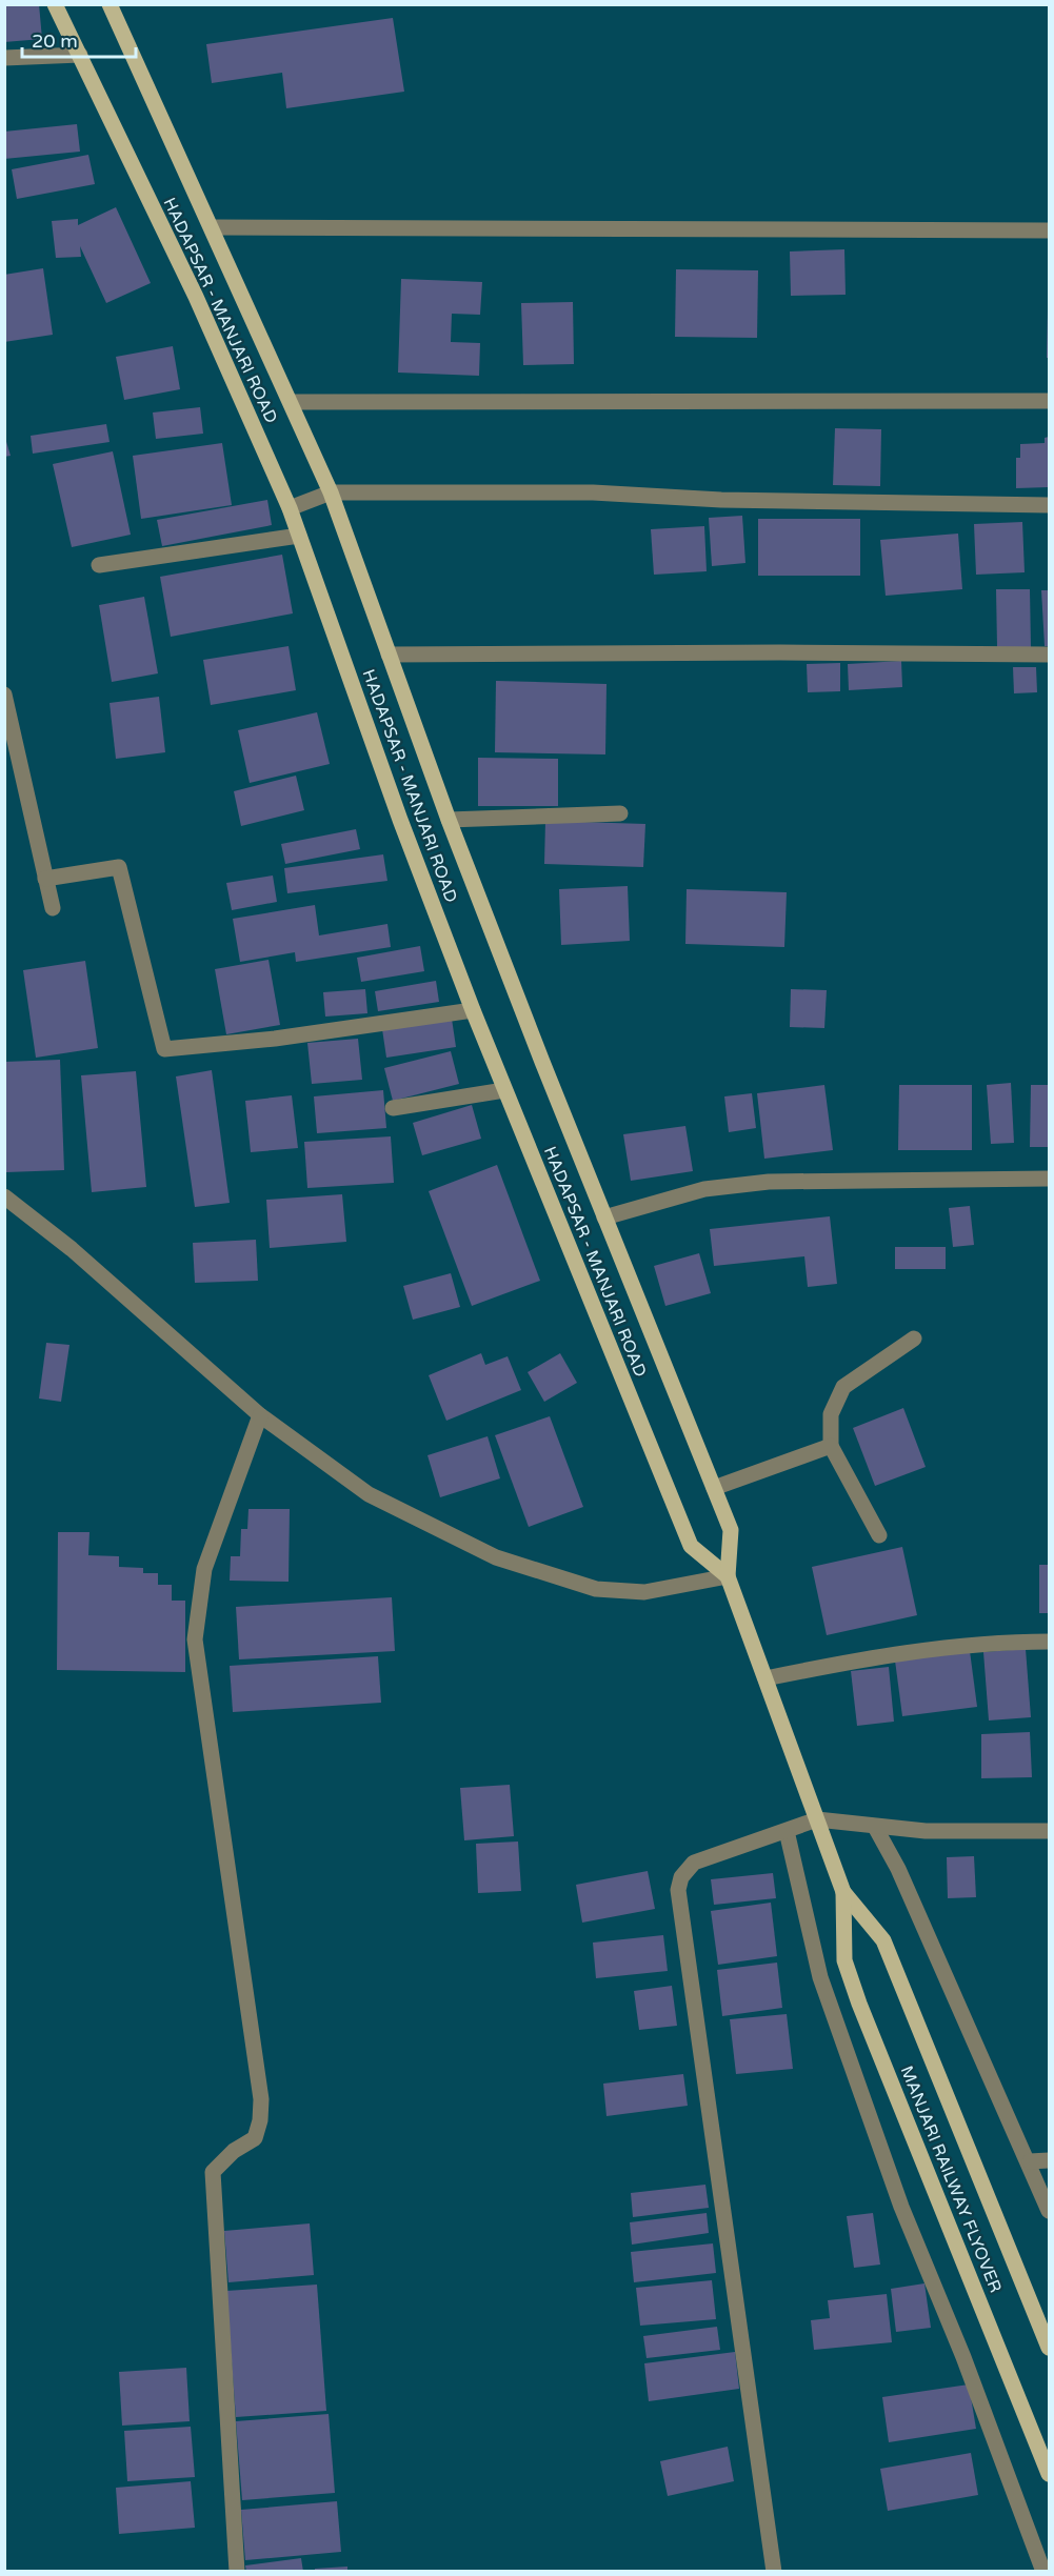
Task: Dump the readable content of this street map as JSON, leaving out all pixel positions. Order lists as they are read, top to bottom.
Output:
{
  "streets": {
    "main road": ["HADAPSAR - MANJARI ROAD", "MANJARI RAILWAY FLYOVER"]
  },
  "crossings": [
    ["HADAPSAR - MANJARI ROAD", "MANJARI RAILWAY FLYOVER"]
  ],
  "scale_bar": "20 m"
}
